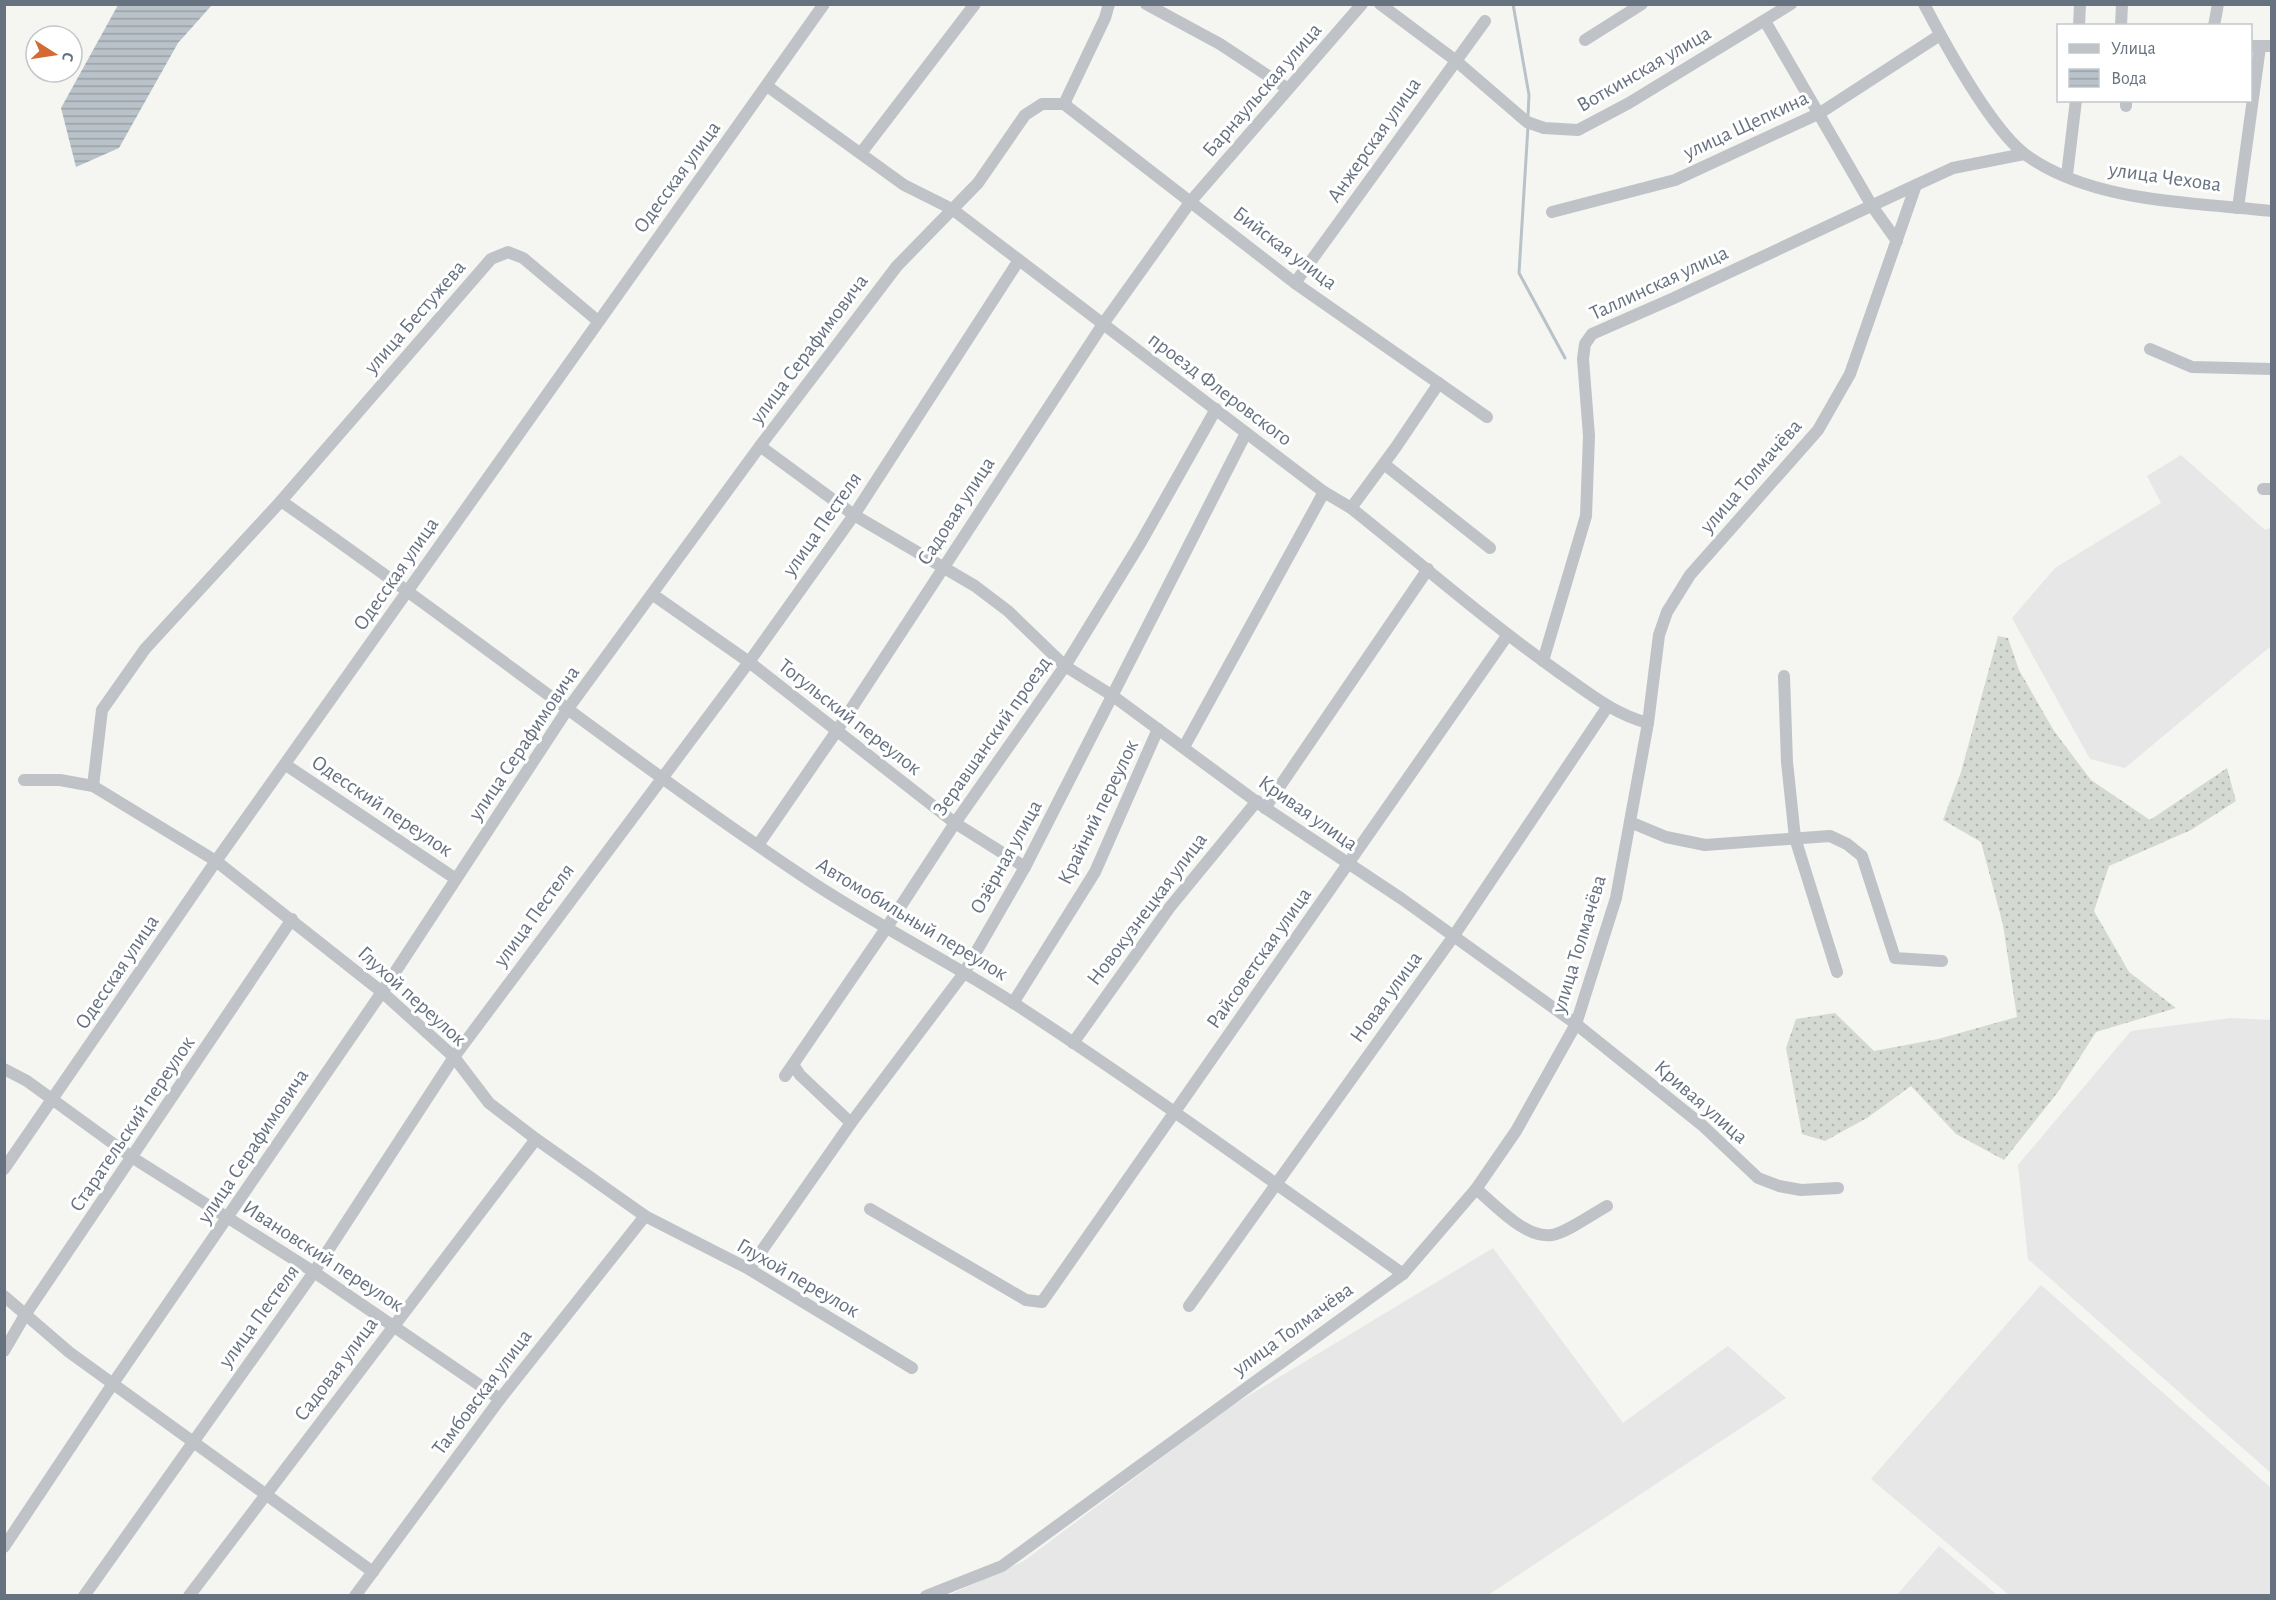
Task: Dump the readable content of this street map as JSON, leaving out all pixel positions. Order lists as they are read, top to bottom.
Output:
{
  "streets": {
    "street": [
      "Воткинская улица",
      "Барнаульская улица",
      "улица Щепкина",
      "Анжерская улица",
      "Одесская улица",
      "улица Чехова",
      "Бийская улица",
      "Таллинская улица",
      "улица Бестужева",
      "улица Серафимовича",
      "проезд Флеровского",
      "улица Толмачёва",
      "Садовая улица",
      "улица Пестеля",
      "Тогульский переулок",
      "Зеравшанский проезд",
      "Одесский переулок",
      "Крайний переулок",
      "Кривая улица",
      "Озёрная улица",
      "Новокузнецкая улица",
      "Автомобильный переулок",
      "Райсоветская улица",
      "Глухой переулок",
      "Новая улица",
      "Старательский переулок",
      "Ивановский переулок",
      "Тамбовская улица"
    ]
  },
  "crossings": [
    ["Воткинская улица", "Анжерская улица"],
    ["Барнаульская улица", "Бийская улица"],
    ["Барнаульская улица", "Садовая улица"],
    ["Анжерская улица", "Бийская улица"],
    ["Одесская улица", "улица Бестужева"],
    ["Одесская улица", "проезд Флеровского"],
    ["Одесская улица", "Одесский переулок"],
    ["Одесская улица", "Автомобильный переулок"],
    ["Одесская улица", "Глухой переулок"],
    ["Одесская улица", "Ивановский переулок"],
    ["Бийская улица", "улица Серафимовича"],
    ["Бийская улица", "Садовая улица"],
    ["Таллинская улица", "проезд Флеровского"],
    ["Таллинская улица", "улица Толмачёва"],
    ["улица Бестужева", "Глухой переулок"],
    ["улица Серафимовича", "проезд Флеровского"],
    ["улица Серафимовича", "Тогульский переулок"],
    ["улица Серафимовича", "Одесский переулок"],
    ["улица Серафимовича", "Кривая улица"],
    ["улица Серафимовича", "Автомобильный переулок"],
    ["улица Серафимовича", "Глухой переулок"],
    ["улица Серафимовича", "Ивановский переулок"],
    ["проезд Флеровского", "улица Толмачёва"],
    ["проезд Флеровского", "Садовая улица"],
    ["проезд Флеровского", "улица Пестеля"],
    ["проезд Флеровского", "Зеравшанский проезд"],
    ["проезд Флеровского", "Озёрная улица"],
    ["проезд Флеровского", "Новокузнецкая улица"],
    ["проезд Флеровского", "Райсоветская улица"],
    ["проезд Флеровского", "Новая улица"],
    ["улица Толмачёва", "Кривая улица"],
    ["улица Толмачёва", "Автомобильный переулок"],
    ["Садовая улица", "Тогульский переулок"],
    ["Садовая улица", "Кривая улица"],
    ["Садовая улица", "Автомобильный переулок"],
    ["Садовая улица", "Глухой переулок"],
    ["Садовая улица", "Ивановский переулок"],
    ["улица Пестеля", "Тогульский переулок"],
    ["улица Пестеля", "Кривая улица"],
    ["улица Пестеля", "Автомобильный переулок"],
    ["улица Пестеля", "Глухой переулок"],
    ["улица Пестеля", "Ивановский переулок"],
    ["Тогульский переулок", "Зеравшанский проезд"],
    ["Тогульский переулок", "Озёрная улица"],
    ["Зеравшанский проезд", "Кривая улица"],
    ["Зеравшанский проезд", "Автомобильный переулок"],
    ["Крайний переулок", "Кривая улица"],
    ["Крайний переулок", "Автомобильный переулок"],
    ["Кривая улица", "Озёрная улица"],
    ["Кривая улица", "Новокузнецкая улица"],
    ["Кривая улица", "Райсоветская улица"],
    ["Кривая улица", "Новая улица"],
    ["Озёрная улица", "Автомобильный переулок"],
    ["Озёрная улица", "Глухой переулок"],
    ["Новокузнецкая улица", "Автомобильный переулок"],
    ["Автомобильный переулок", "Райсоветская улица"],
    ["Автомобильный переулок", "Новая улица"],
    ["Глухой переулок", "Старательский переулок"],
    ["Глухой переулок", "Тамбовская улица"],
    ["Старательский переулок", "Ивановский переулок"],
    ["Ивановский переулок", "Тамбовская улица"]
  ],
  "legend": ["Улица", "Вода"],
  "north": "right"
}
